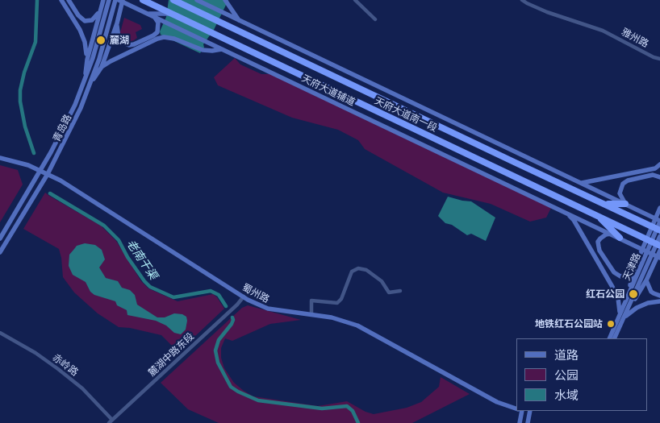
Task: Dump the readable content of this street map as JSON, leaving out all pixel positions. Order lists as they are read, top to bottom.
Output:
{
  "streets": {
    "highway": ["天府大道南一段"],
    "street": [
      "雅州路",
      "天府大道辅道",
      "青岛路",
      "天津路",
      "蜀州路",
      "麓湖中路东段",
      "赤岭路"
    ]
  },
  "crossings": [
    ["青岛路", "蜀州路"],
    ["蜀州路", "麓湖中路东段"],
    ["麓湖中路东段", "赤岭路"]
  ],
  "water": ["老南干渠"],
  "places": ["麓湖", "红石公园", "地铁红石公园站"],
  "legend": ["道路", "公园", "水域"]
}
